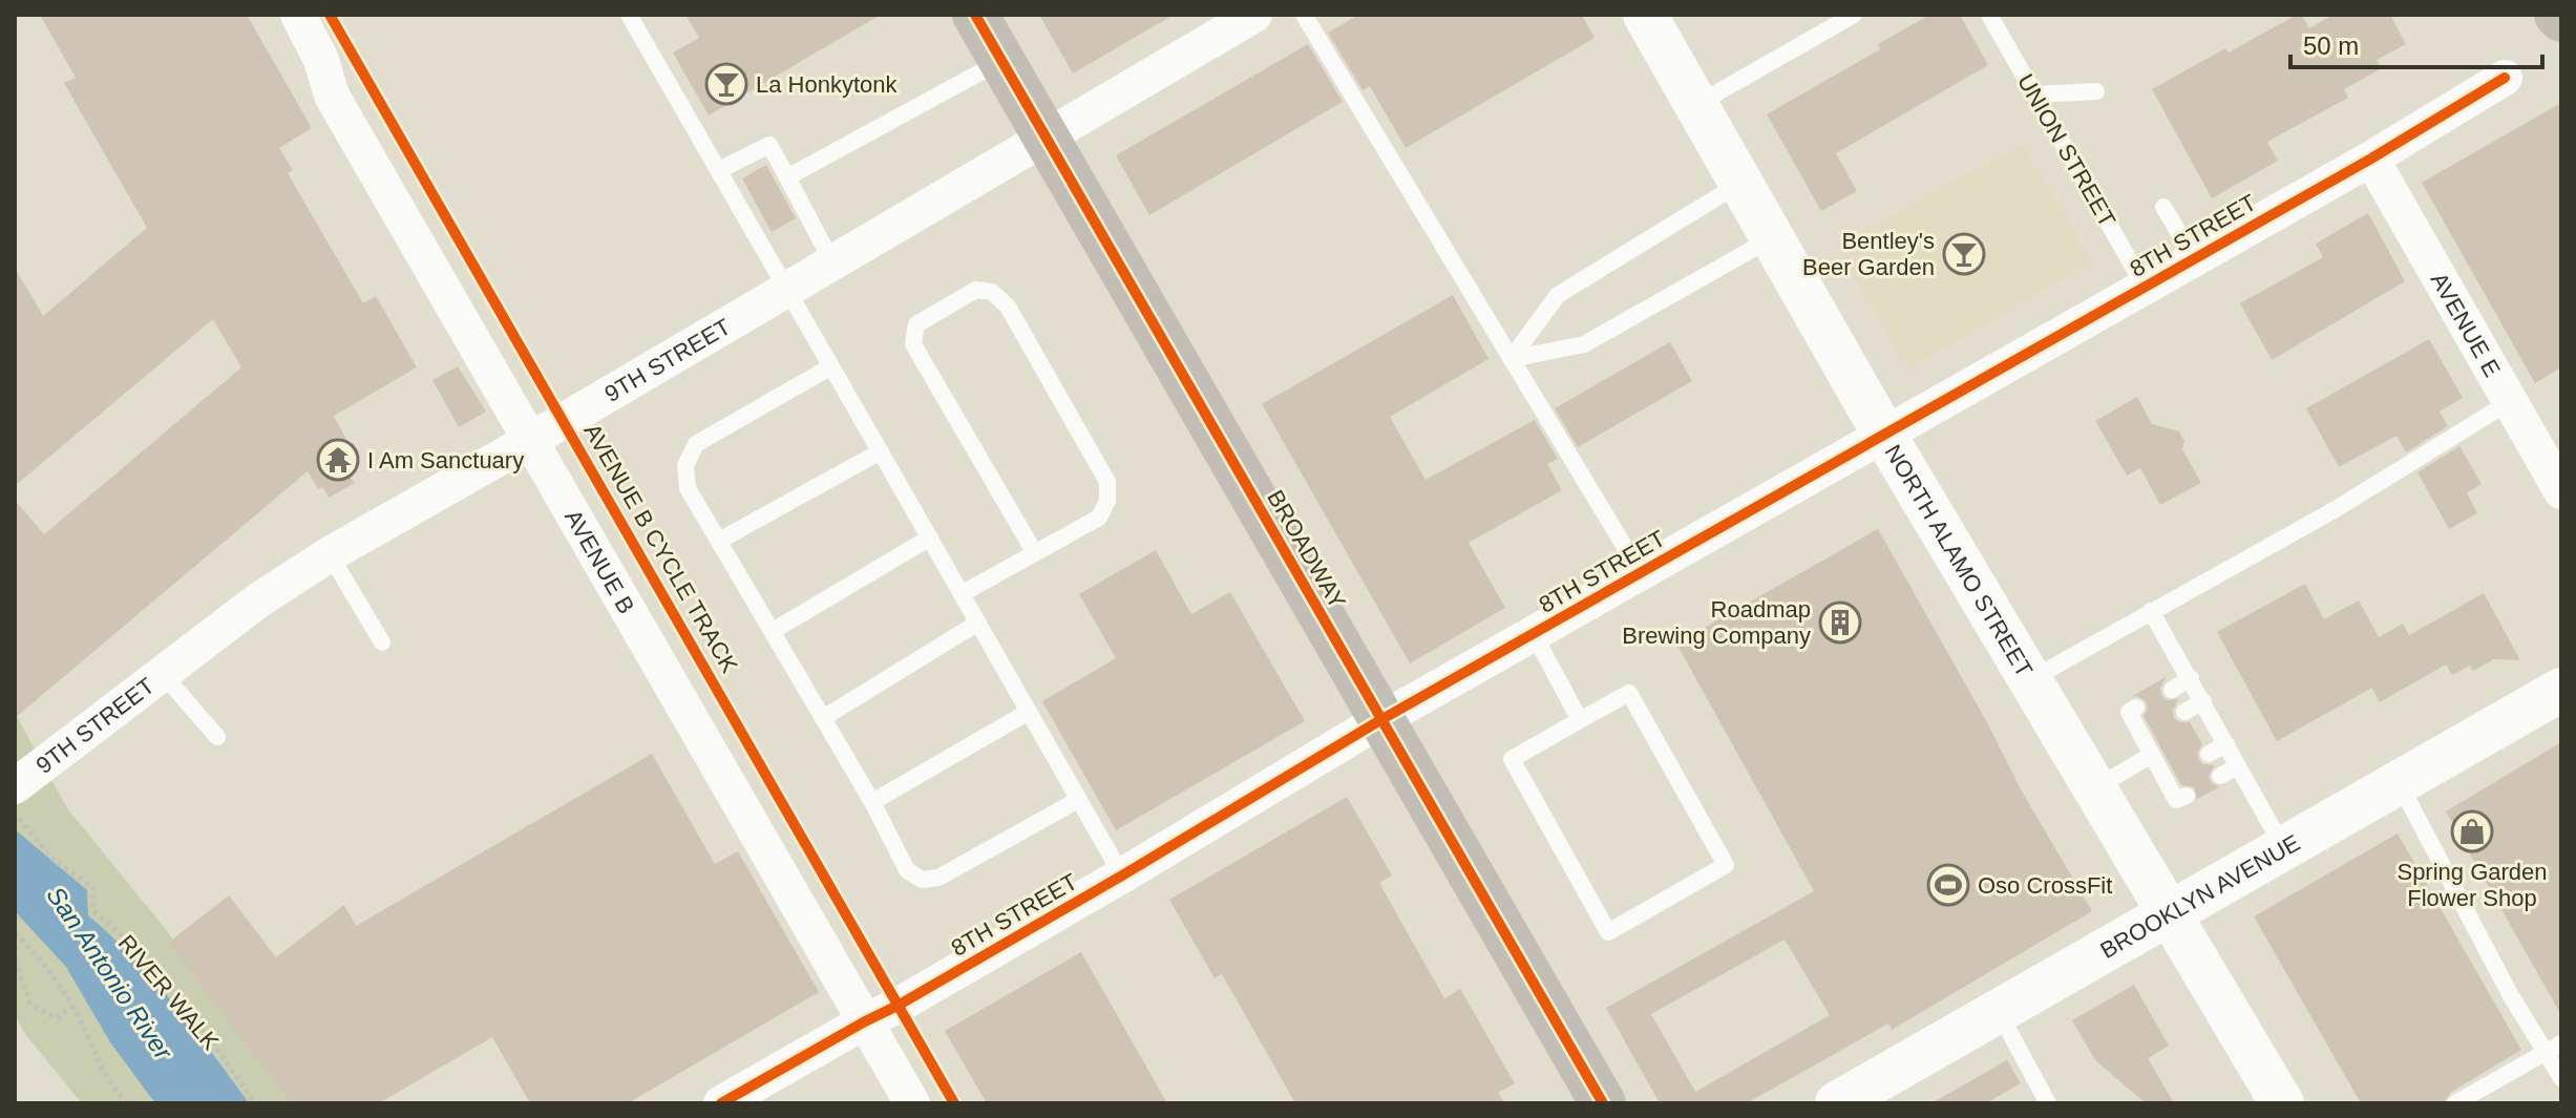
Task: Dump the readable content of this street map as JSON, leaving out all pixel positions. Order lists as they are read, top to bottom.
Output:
{
  "streets": {
    "main road": ["BROADWAY"],
    "street": [
      "8TH STREET",
      "AVENUE E",
      "9TH STREET",
      "AVENUE B",
      "NORTH ALAMO STREET",
      "BROOKLYN AVENUE"
    ],
    "lane": ["UNION STREET"],
    "path": ["RIVER WALK"],
    "cycle path": ["AVENUE B CYCLE TRACK"]
  },
  "crossings": [
    ["UNION STREET", "8TH STREET"],
    ["8TH STREET", "AVENUE E"],
    ["8TH STREET", "BROADWAY"],
    ["8TH STREET", "AVENUE B"],
    ["8TH STREET", "NORTH ALAMO STREET"],
    ["9TH STREET", "BROADWAY"],
    ["9TH STREET", "AVENUE B"],
    ["NORTH ALAMO STREET", "BROOKLYN AVENUE"]
  ],
  "water": ["San Antonio River"],
  "places": {
    "bar": ["La Honkytonk", "Bentley's Beer Garden"],
    "temple": ["I Am Sanctuary"],
    "building": ["Roadmap Brewing Company"],
    "shop": ["Spring Garden Flower Shop"],
    "sports": ["Oso CrossFit"]
  },
  "scale_bar": "50 m"
}
